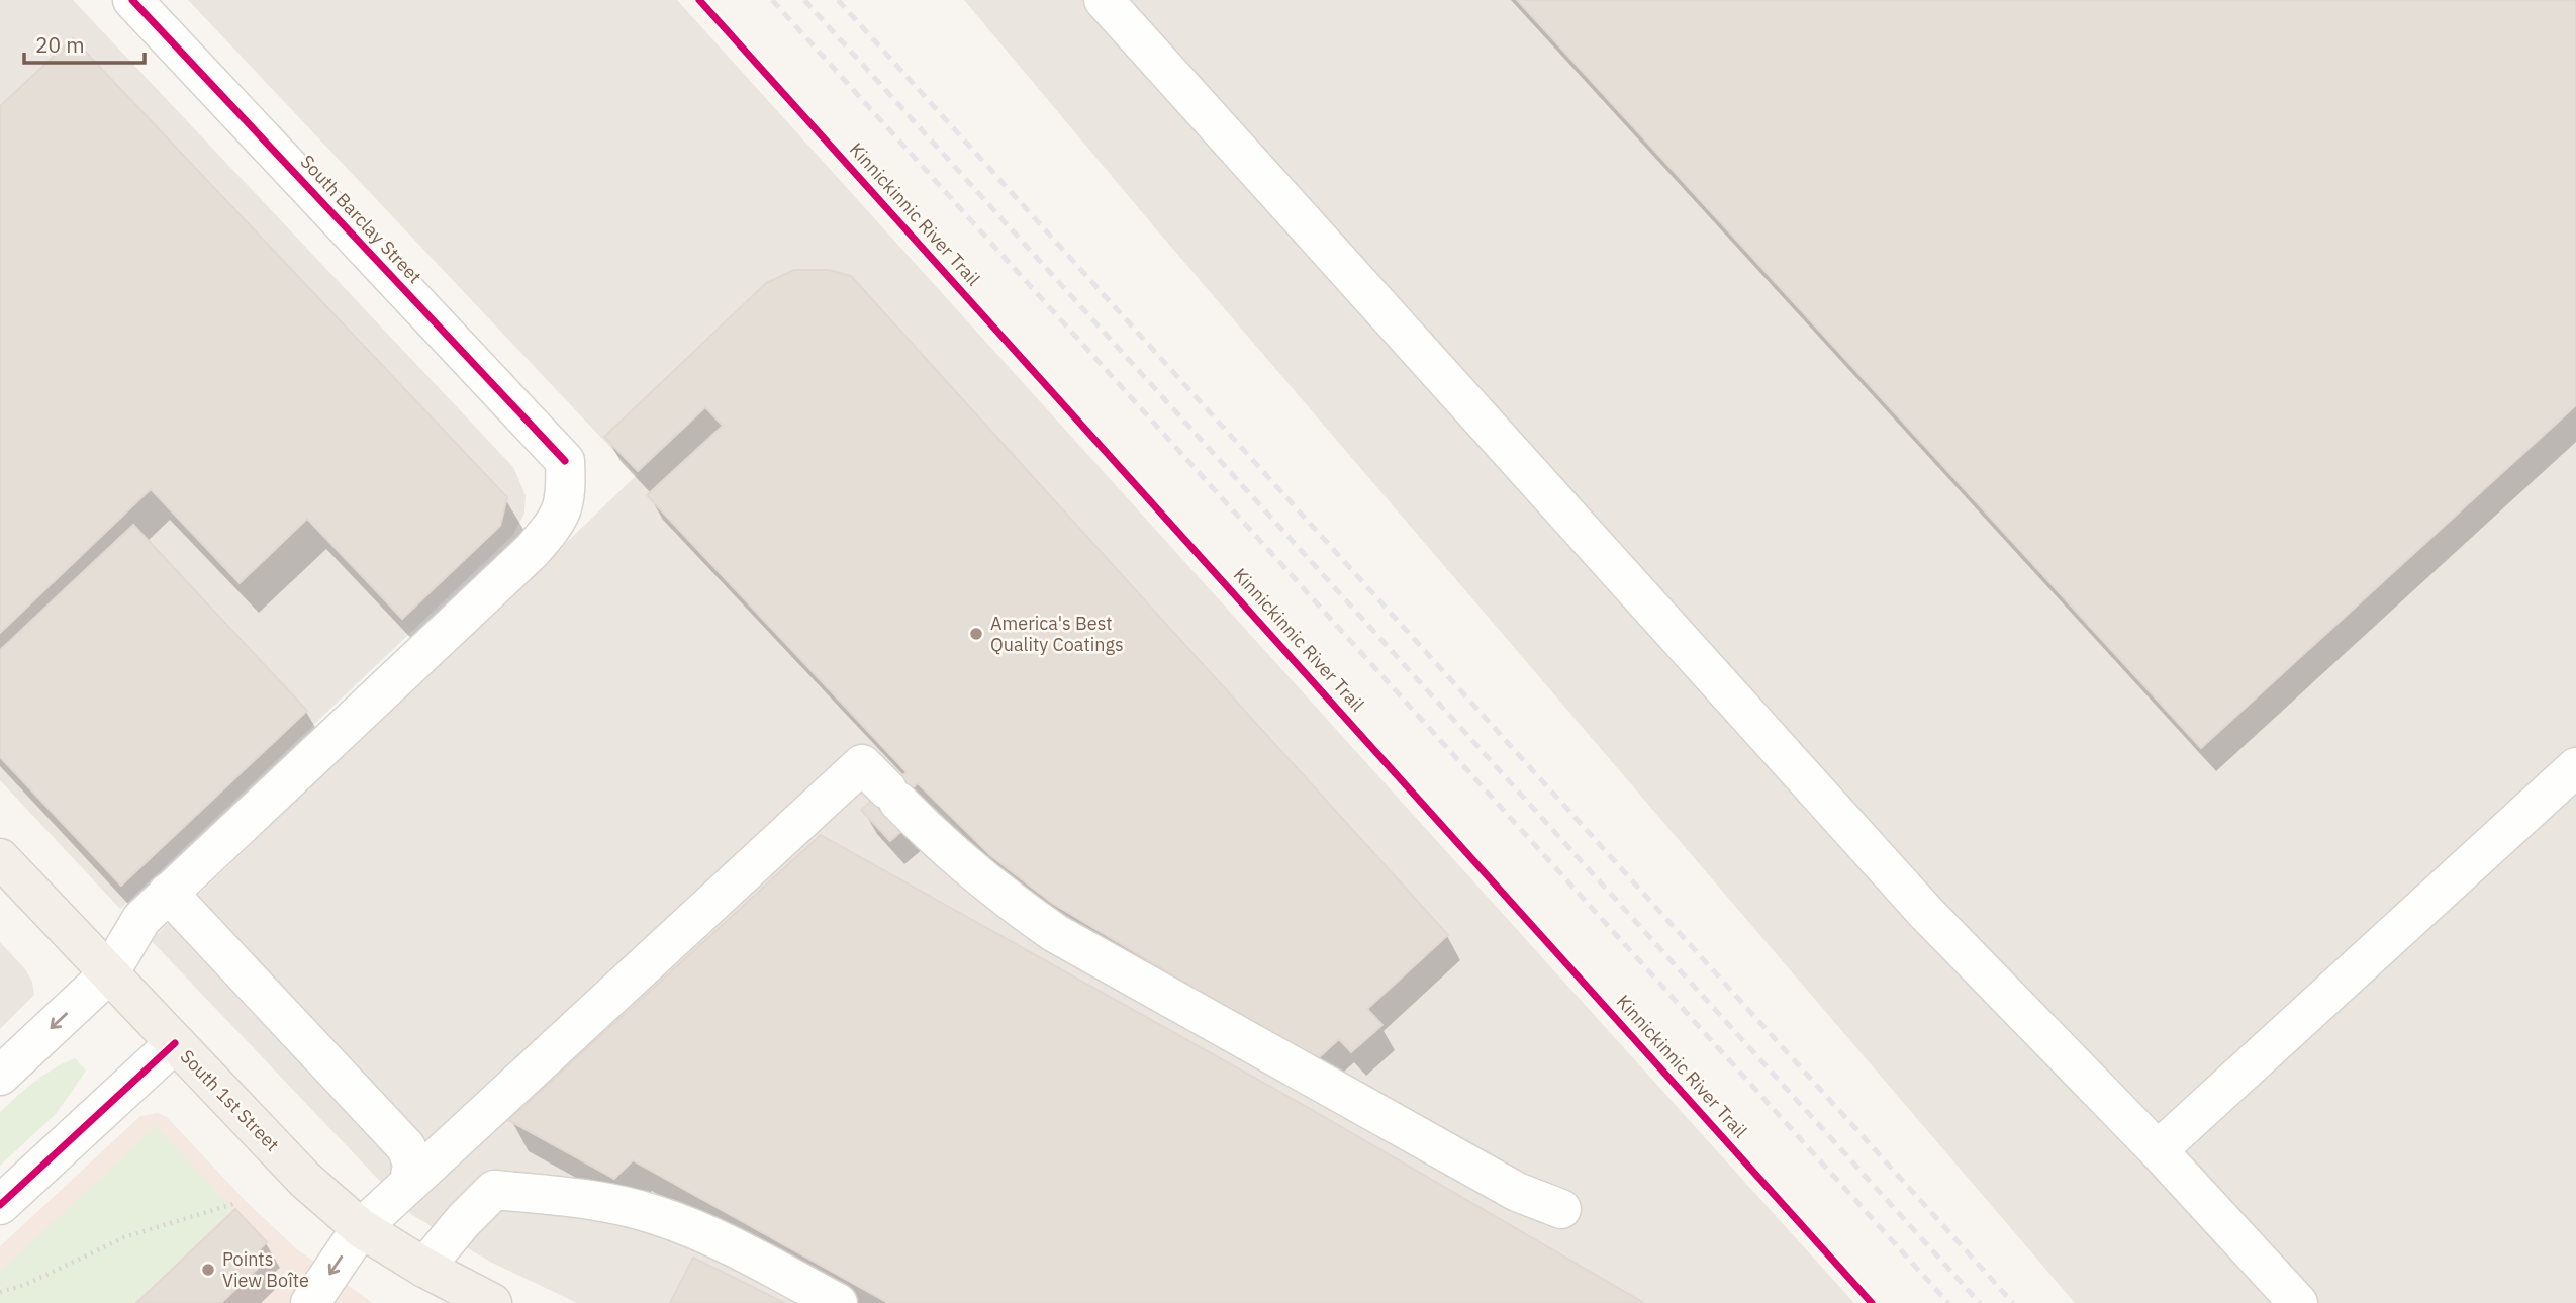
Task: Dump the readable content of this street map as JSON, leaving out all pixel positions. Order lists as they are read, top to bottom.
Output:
{
  "streets": {
    "main road": ["South 1st Street"],
    "street": ["South Barclay Street"],
    "cycle path": ["Kinnickinnic River Trail"]
  },
  "places": ["America's Best Quality Coatings", "Points View Boîte"],
  "scale_bar": "20 m"
}
